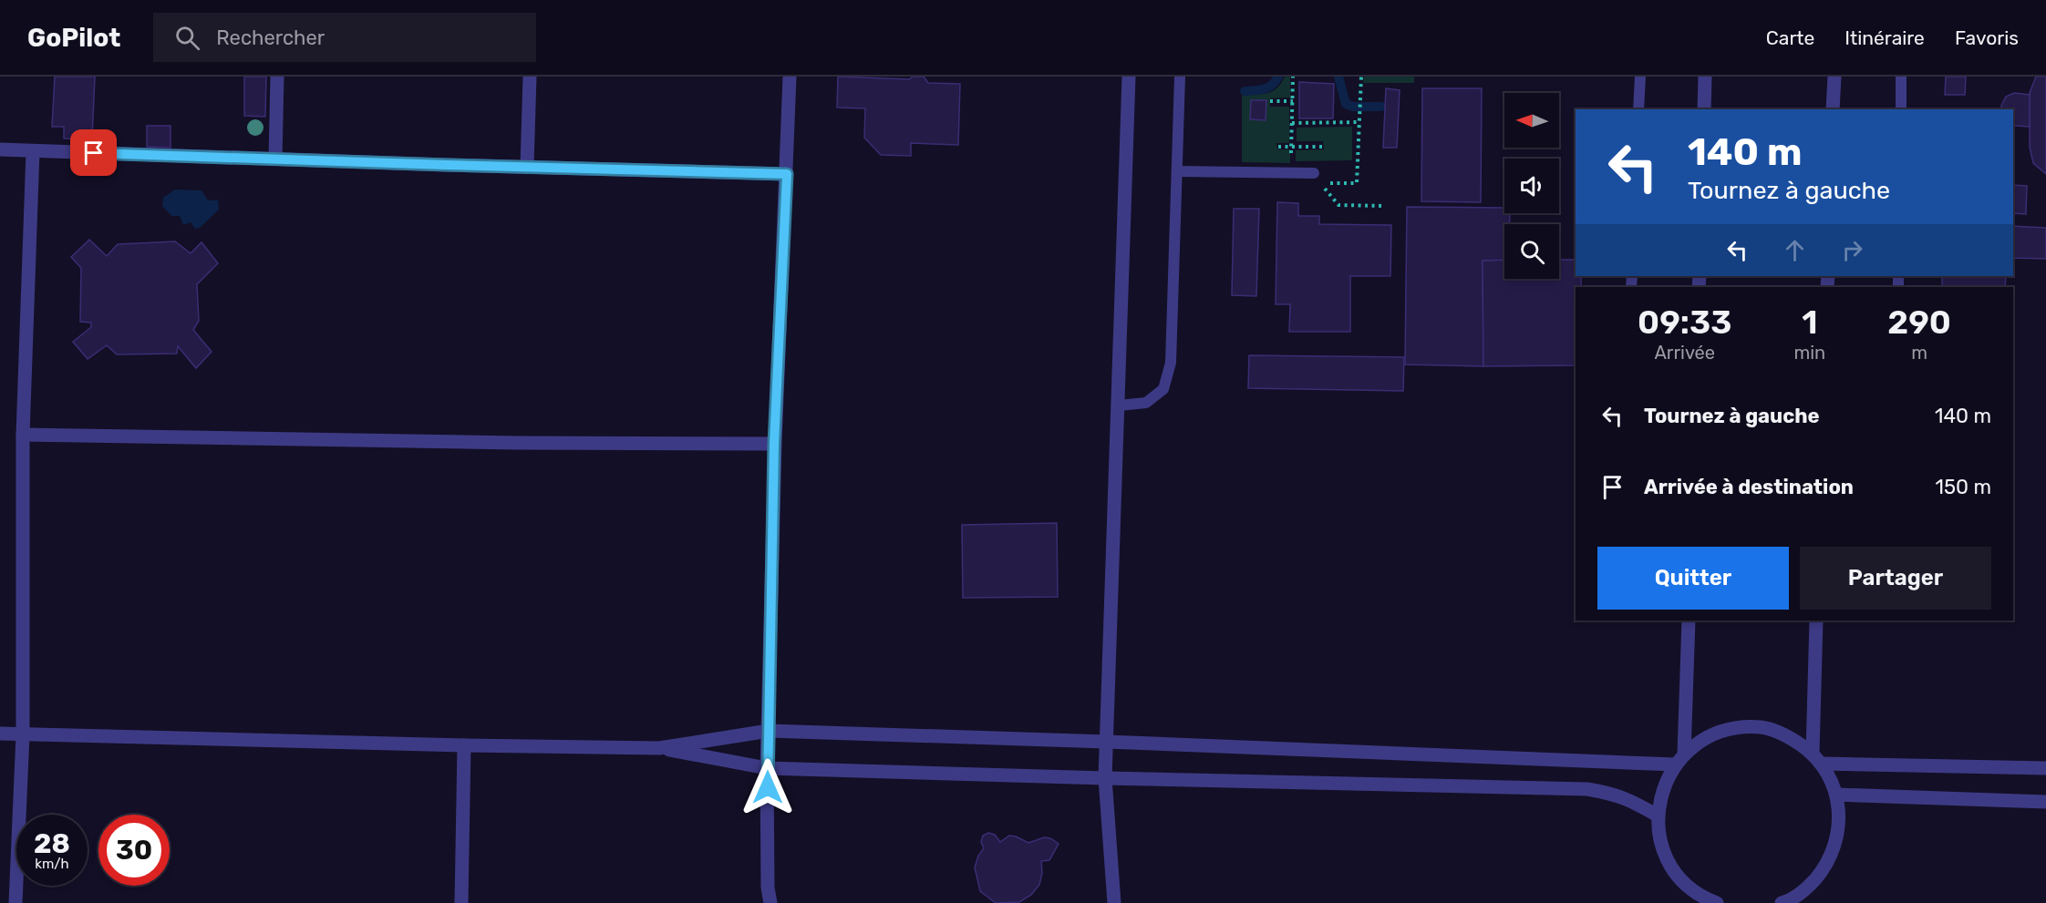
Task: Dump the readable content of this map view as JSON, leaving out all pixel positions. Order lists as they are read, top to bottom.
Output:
{
  "north": "left",
  "page": {
    "header": "GoPilot",
    "search": "Rechercher",
    "nav": ["Carte", "Itinéraire", "Favoris"],
    "turn": ["140 m", "Tournez à gauche"],
    "eta": [
      "09:33",
      "Arrivée",
      "1",
      "min",
      "290",
      "m"
    ],
    "list": [
      {
        "name": "Tournez à gauche",
        "value": "140 m"
      },
      {
        "name": "Arrivée à destination",
        "value": "150 m"
      }
    ],
    "buttons": ["Quitter", "Partager"],
    "speed": "28 km/h",
    "limit": "30"
  }
}
